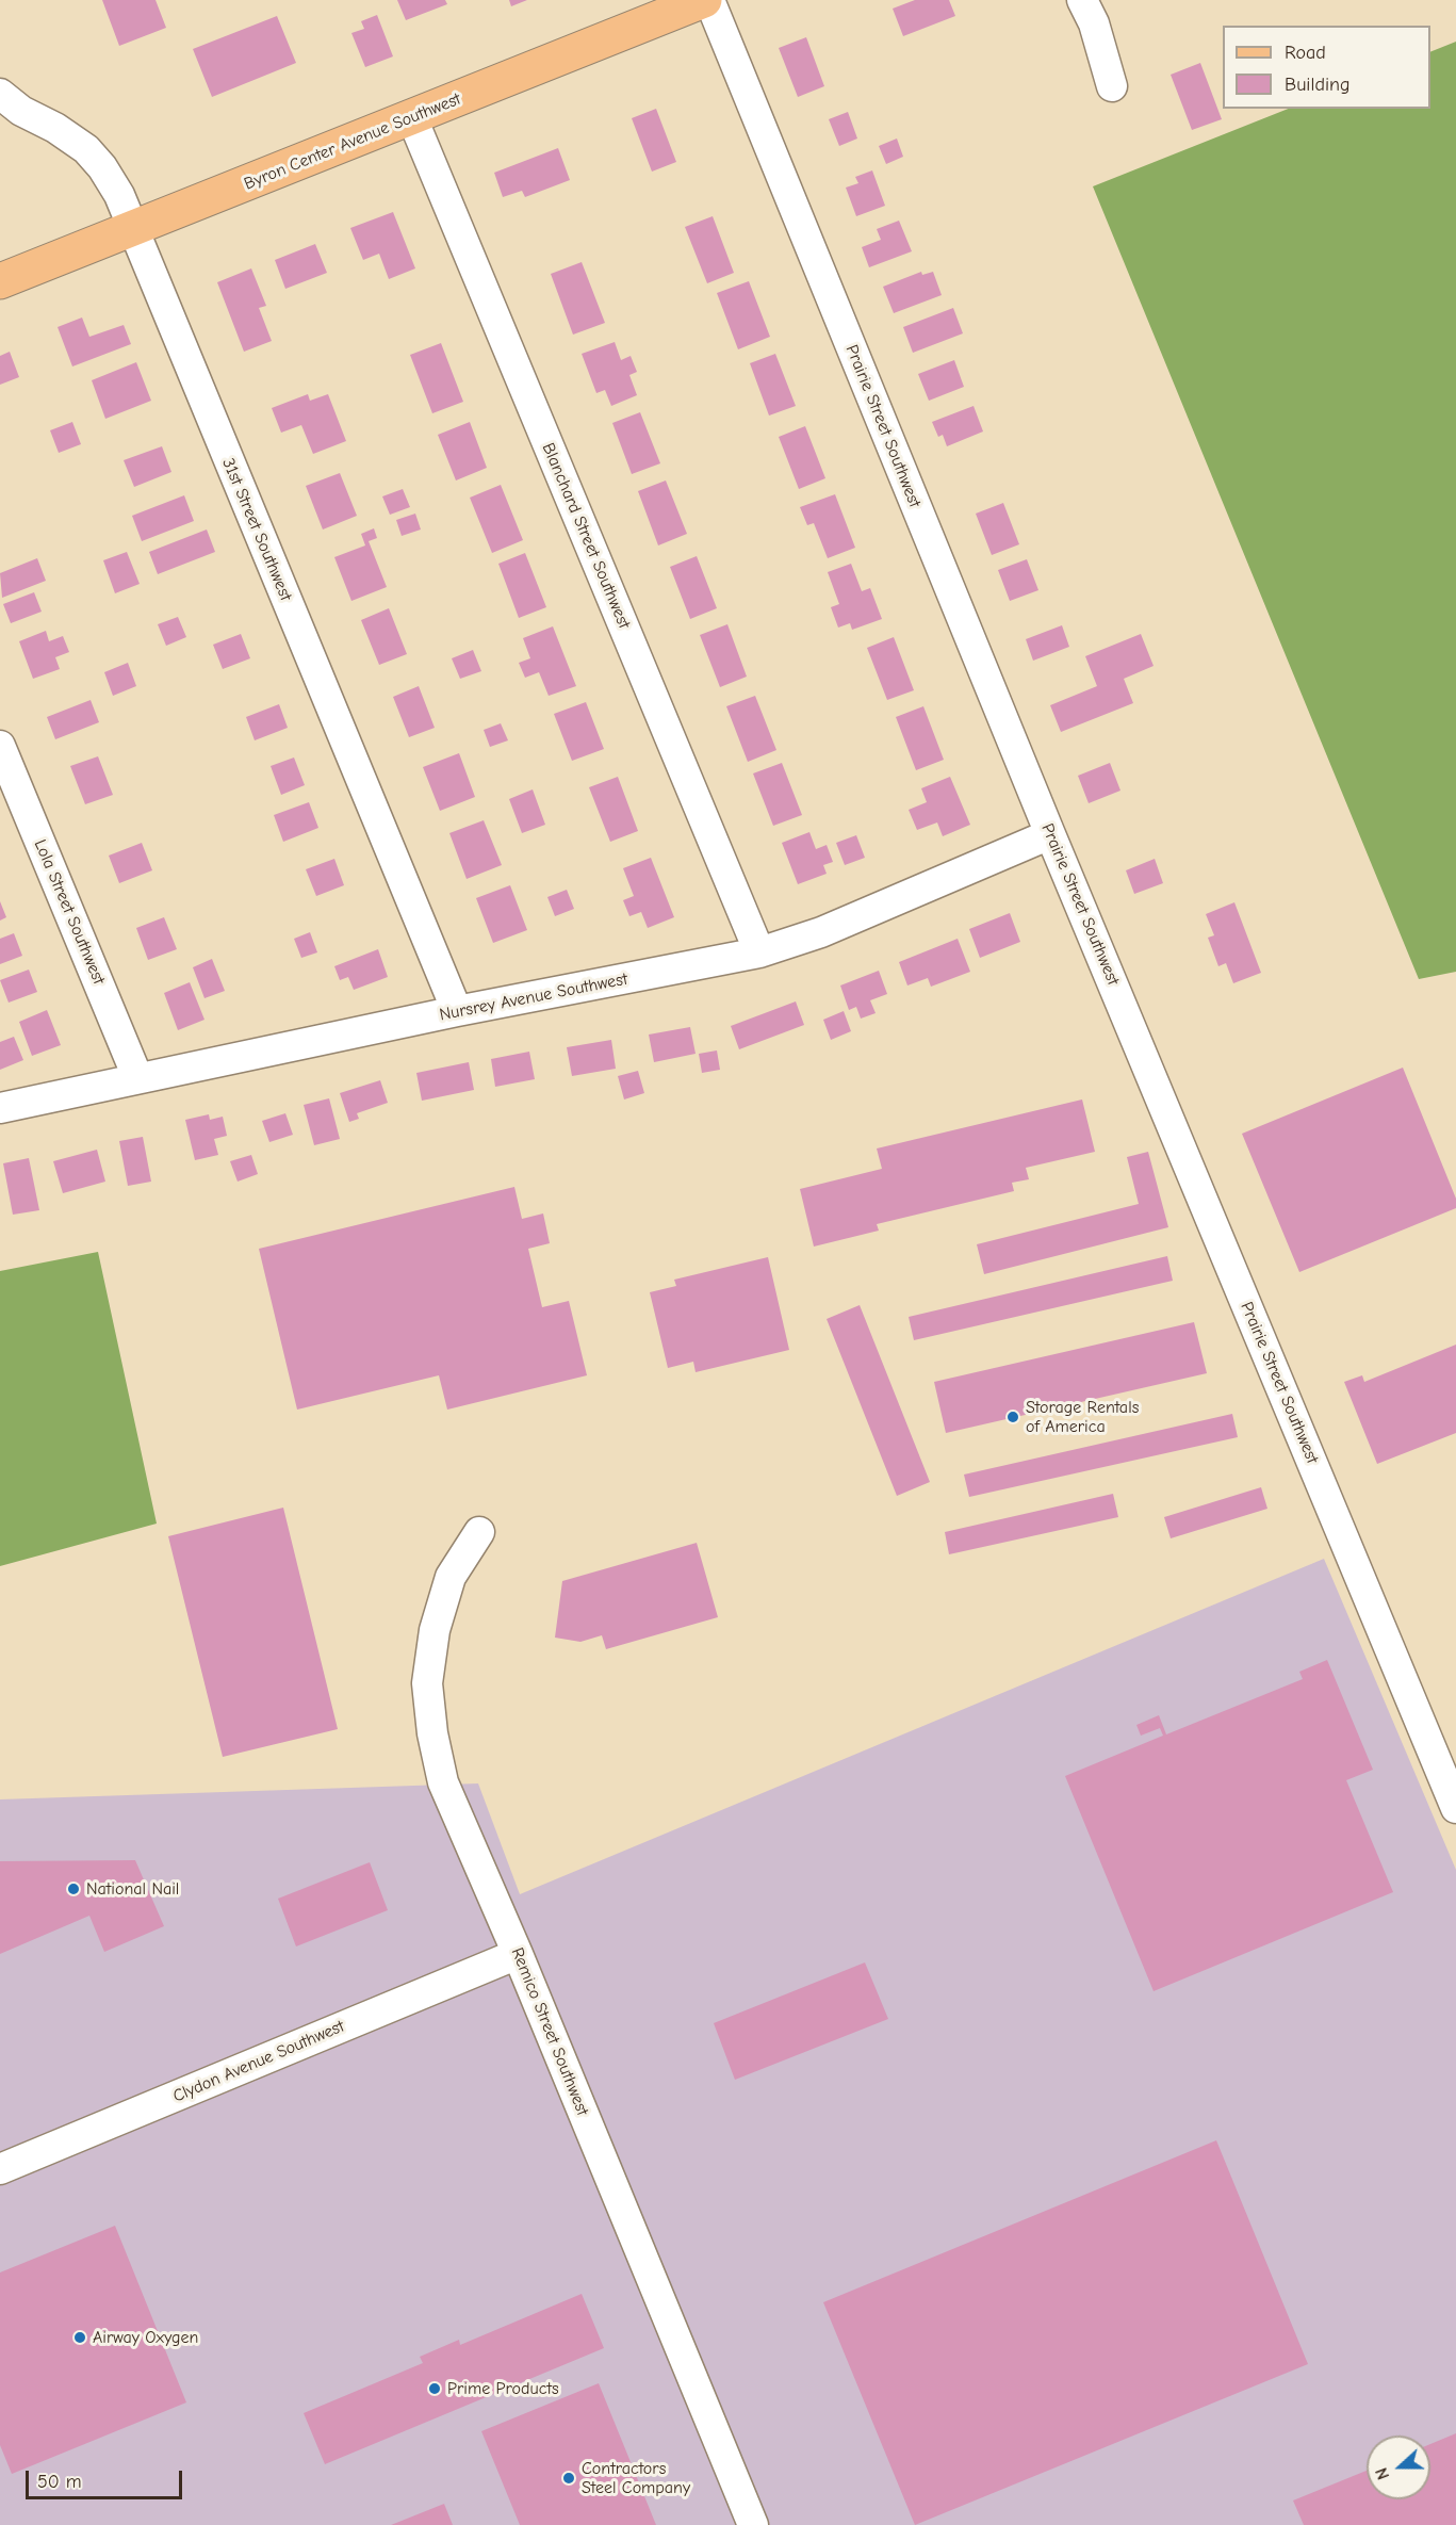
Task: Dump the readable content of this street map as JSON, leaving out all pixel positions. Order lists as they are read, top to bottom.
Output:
{
  "streets": {
    "main road": ["Byron Center Avenue Southwest"],
    "street": [
      "Prairie Street Southwest",
      "31st Street Southwest",
      "Blanchard Street Southwest",
      "Lola Street Southwest",
      "Nursrey Avenue Southwest",
      "Remico Street Southwest",
      "Clydon Avenue Southwest"
    ]
  },
  "crossings": [
    ["Byron Center Avenue Southwest", "31st Street Southwest"],
    ["Byron Center Avenue Southwest", "Blanchard Street Southwest"],
    ["Prairie Street Southwest", "Nursrey Avenue Southwest"],
    ["31st Street Southwest", "Nursrey Avenue Southwest"],
    ["Blanchard Street Southwest", "Nursrey Avenue Southwest"],
    ["Lola Street Southwest", "Nursrey Avenue Southwest"],
    ["Remico Street Southwest", "Clydon Avenue Southwest"]
  ],
  "places": [
    "Storage Rentals of America",
    "National Nail",
    "Airway Oxygen",
    "Prime Products",
    "Contractors Steel Company"
  ],
  "legend": ["Road", "Building"],
  "scale_bar": "50 m",
  "north": "left"
}
